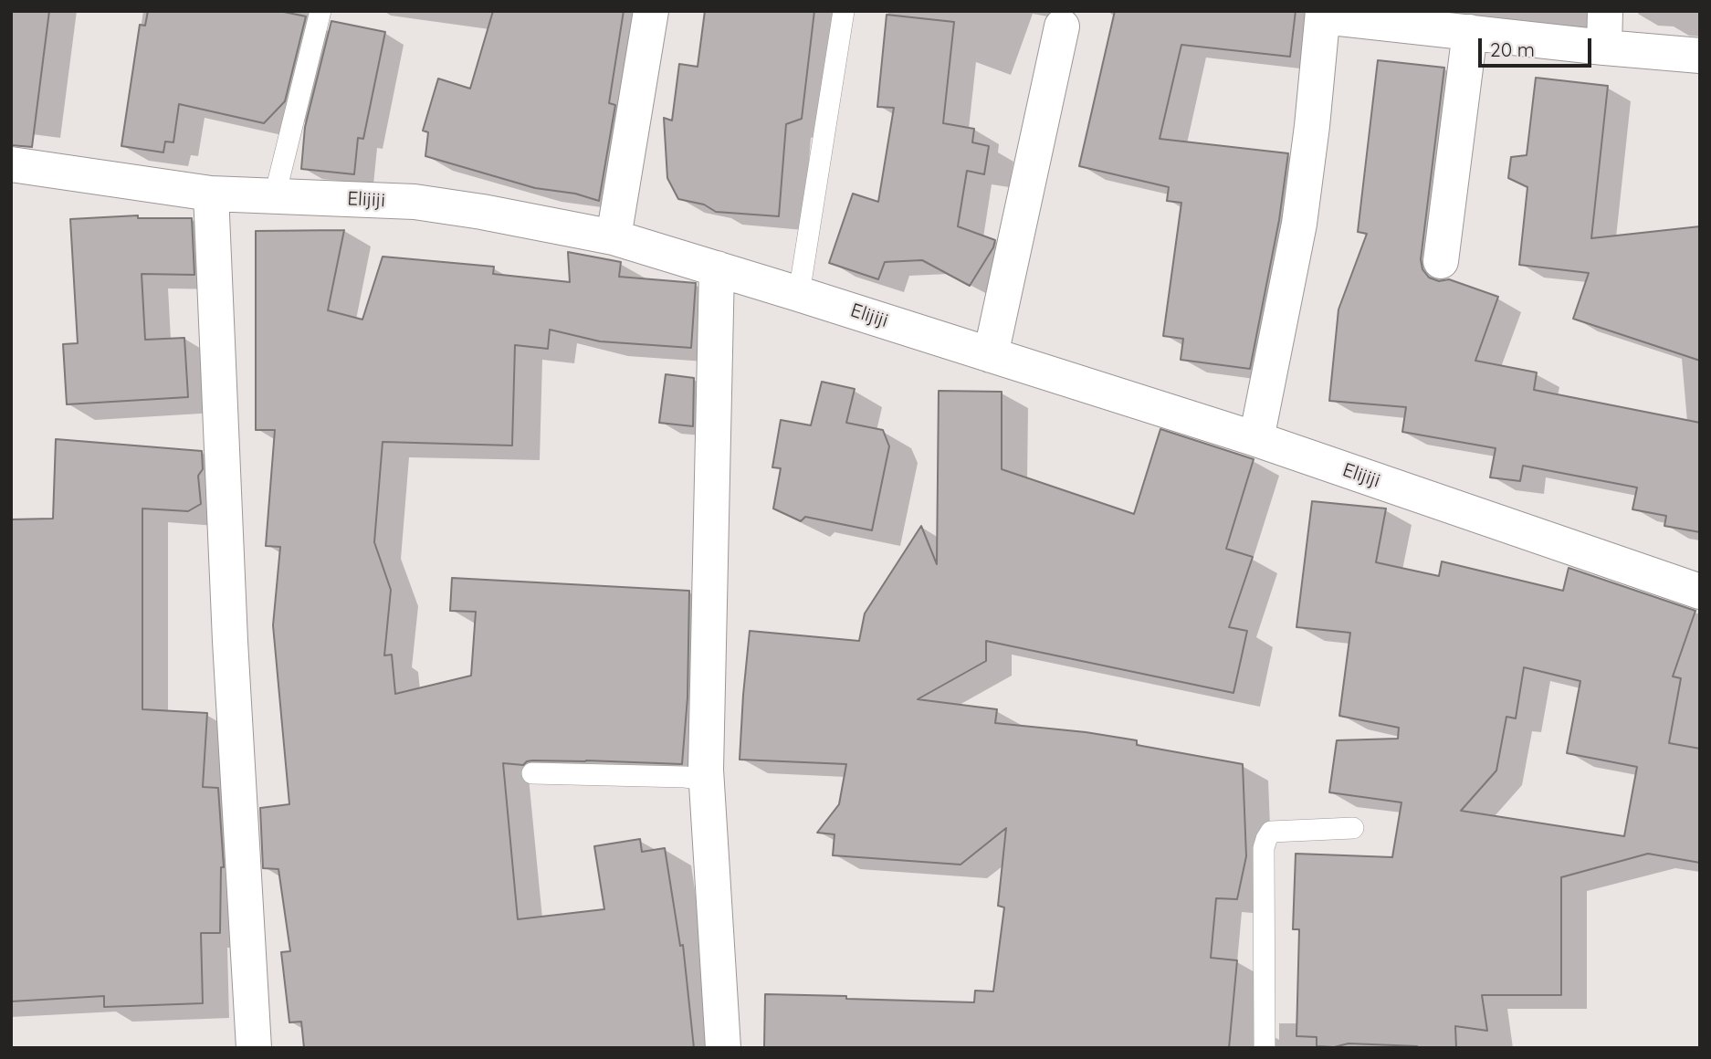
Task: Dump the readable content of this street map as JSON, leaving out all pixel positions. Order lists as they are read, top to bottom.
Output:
{
  "streets": {
    "street": ["Elijiji"]
  },
  "scale_bar": "20 m"
}
